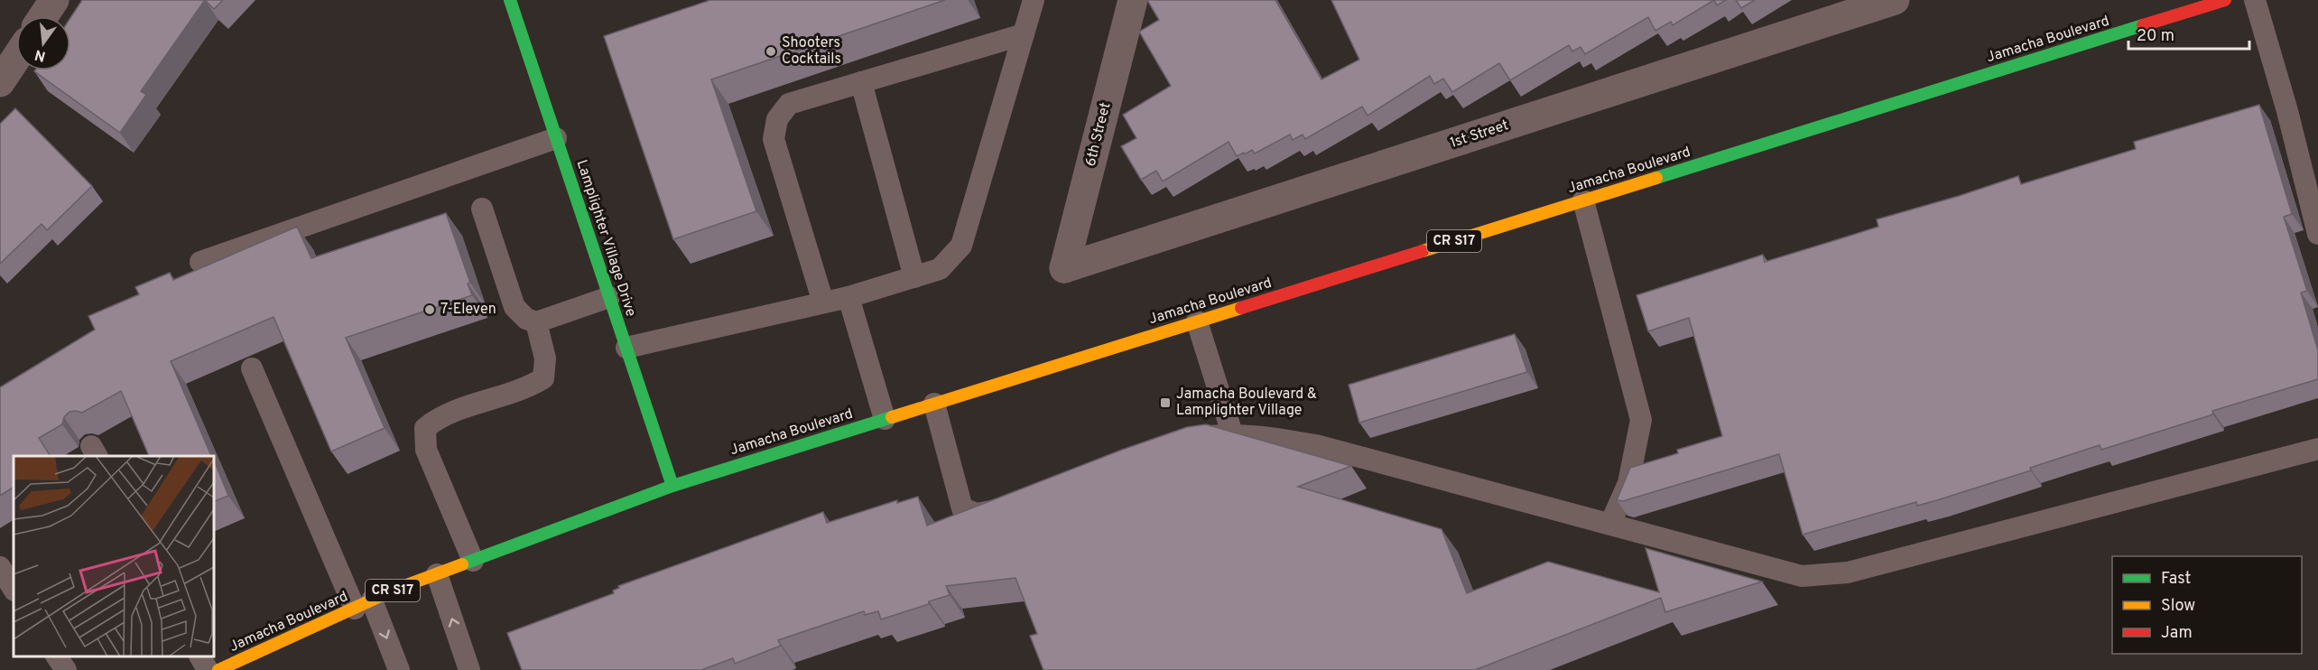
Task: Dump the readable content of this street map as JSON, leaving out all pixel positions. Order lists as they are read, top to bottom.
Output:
{
  "streets": {
    "main road": ["Jamacha Boulevard", "Lamplighter Village Drive", "CR S17"],
    "street": ["6th Street", "1st Street"]
  },
  "crossings": [
    ["Jamacha Boulevard", "Lamplighter Village Drive"],
    ["6th Street", "1st Street"]
  ],
  "places": {
    "other": ["Shooters Cocktails", "7-Eleven"],
    "transit": ["Jamacha Boulevard & Lamplighter Village"]
  },
  "legend": ["Fast", "Slow", "Jam"],
  "scale_bar": "20 m",
  "north": "bottom"
}
